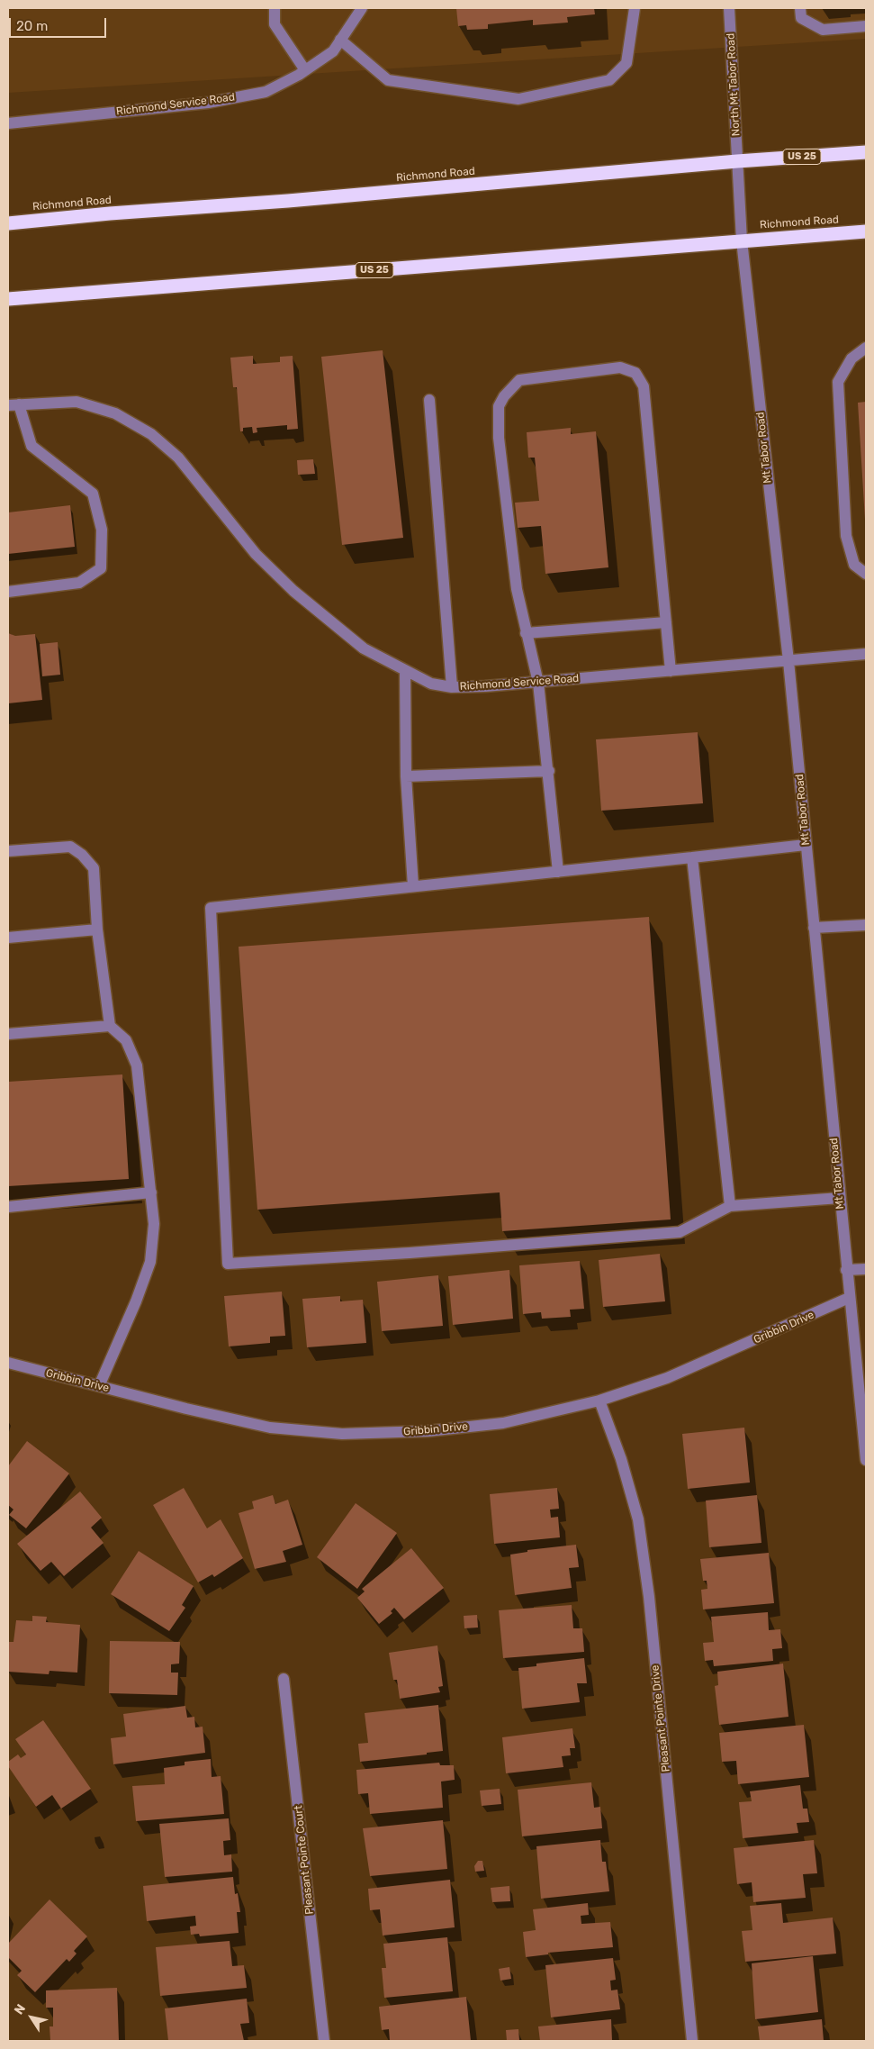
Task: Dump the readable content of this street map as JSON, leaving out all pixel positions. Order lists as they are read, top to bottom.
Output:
{
  "streets": {
    "highway": ["US 25", "Richmond Road"],
    "street": [
      "North Mt Tabor Road",
      "Richmond Service Road",
      "Mt Tabor Road",
      "Gribbin Drive",
      "Pleasant Pointe Drive",
      "Pleasant Pointe Court"
    ]
  },
  "crossings": [
    ["North Mt Tabor Road", "Richmond Road"],
    ["North Mt Tabor Road", "Mt Tabor Road"],
    ["Richmond Service Road", "Mt Tabor Road"],
    ["Richmond Road", "Mt Tabor Road"],
    ["Mt Tabor Road", "Gribbin Drive"],
    ["Gribbin Drive", "Pleasant Pointe Drive"]
  ],
  "scale_bar": "20 m",
  "north": "top left"
}
